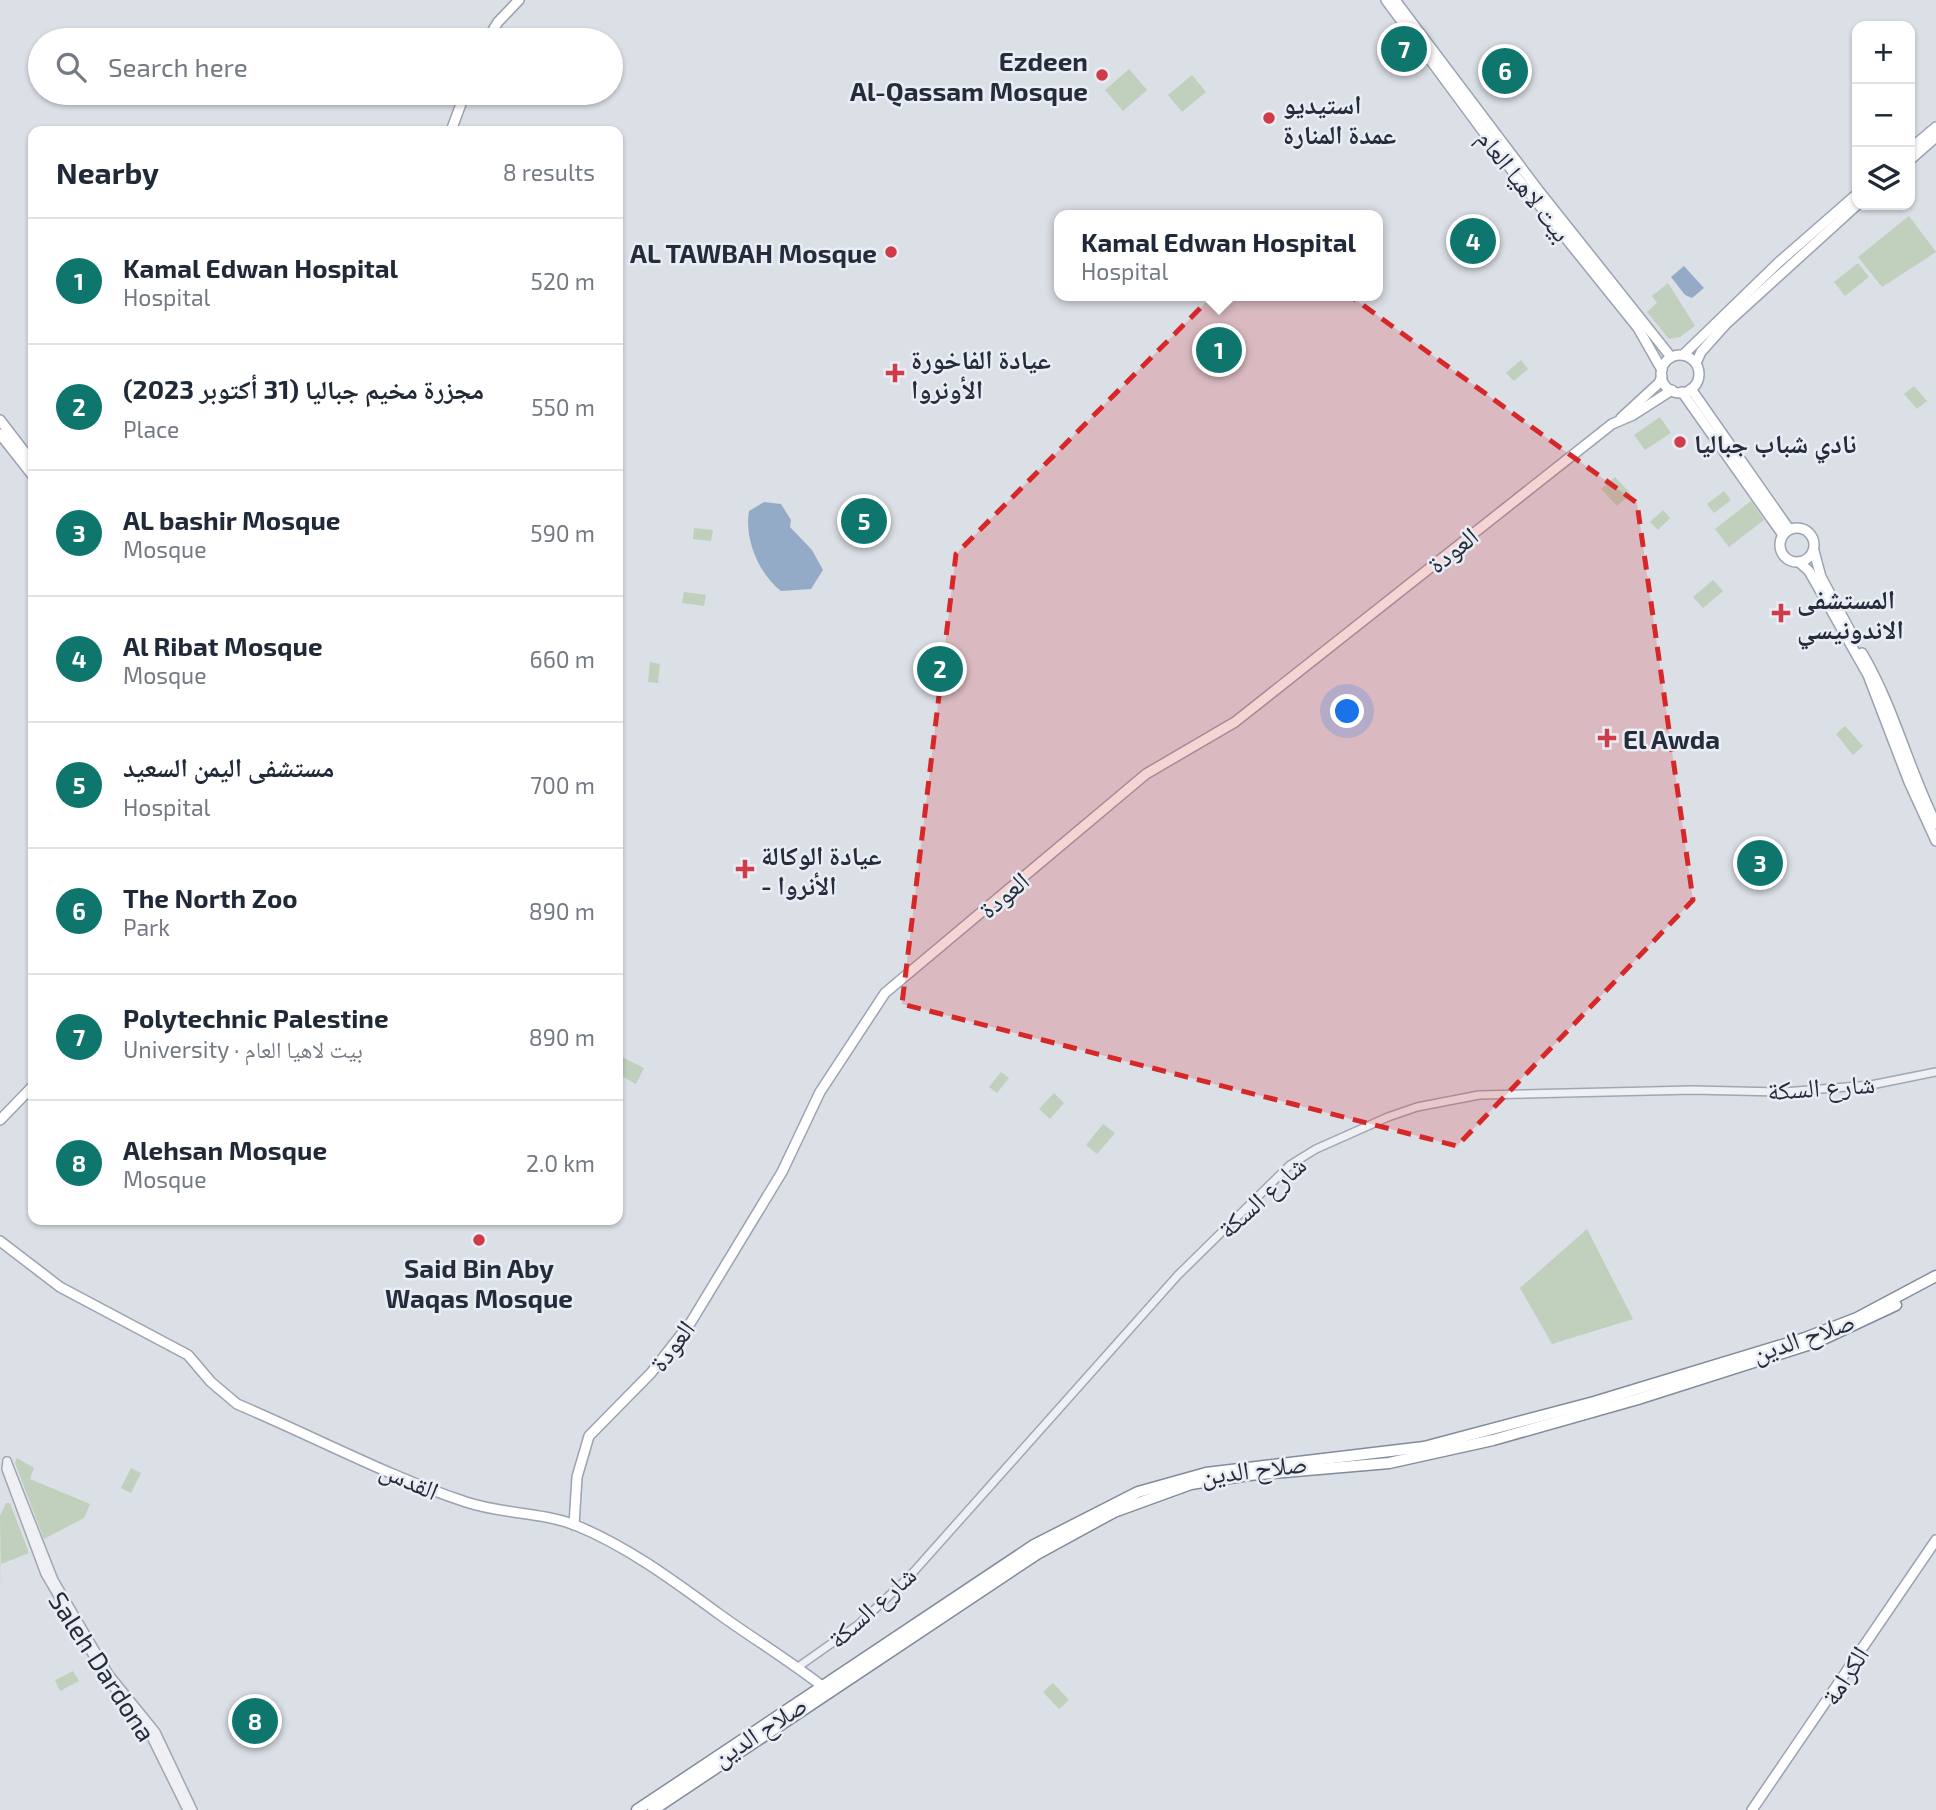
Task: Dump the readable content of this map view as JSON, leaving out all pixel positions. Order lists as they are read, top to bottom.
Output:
{
  "streets": {
    "highway": ["صلاح الدين"],
    "main road": [
      "بيت لاهيا العام",
      "العودة",
      "القدس",
      "الكرامة"
    ],
    "street": ["شارع السكة", "Saleh Dardona"]
  },
  "crossings": [
    ["بيت لاهيا العام", "العودة"],
    ["العودة", "القدس"],
    ["شارع السكة", "القدس"],
    ["صلاح الدين", "القدس"]
  ],
  "places": {
    "other": [
      "Ezdeen Al-Qassam Mosque",
      "استيديو عمدة المنارة",
      "AL TAWBAH Mosque",
      "نادي شباب جباليا",
      "Said Bin Aby Waqas Mosque"
    ],
    "health": [
      "عيادة الفاخورة الأونروا",
      "المستشفى الاندونيسي",
      "El Awda",
      "عيادة الوكالة - الأنروا"
    ]
  },
  "page": {
    "map_buttons": ["+", "−"],
    "pins": [
      "7",
      "6",
      "4",
      "1",
      "5",
      "2",
      "3",
      "8"
    ],
    "search": "Search here",
    "heading": ["Nearby", "8 results"],
    "popup": ["Kamal Edwan Hospital", "Hospital"],
    "list": [
      {
        "mark": "1",
        "name": "Kamal Edwan Hospital",
        "note": "Hospital",
        "value": "520 m"
      },
      {
        "mark": "2",
        "name": "مجزرة مخيم جباليا (31 أكتوبر 2023)",
        "note": "Place",
        "value": "550 m"
      },
      {
        "mark": "3",
        "name": "AL bashir Mosque",
        "note": "Mosque",
        "value": "590 m"
      },
      {
        "mark": "4",
        "name": "Al Ribat Mosque",
        "note": "Mosque",
        "value": "660 m"
      },
      {
        "mark": "5",
        "name": "مستشفى اليمن السعيد",
        "note": "Hospital",
        "value": "700 m"
      },
      {
        "mark": "6",
        "name": "The North Zoo",
        "note": "Park",
        "value": "890 m"
      },
      {
        "mark": "7",
        "name": "Polytechnic Palestine",
        "note": "University · بيت لاهيا العام",
        "value": "890 m"
      },
      {
        "mark": "8",
        "name": "Alehsan Mosque",
        "note": "Mosque",
        "value": "2.0 km"
      }
    ]
  }
}
